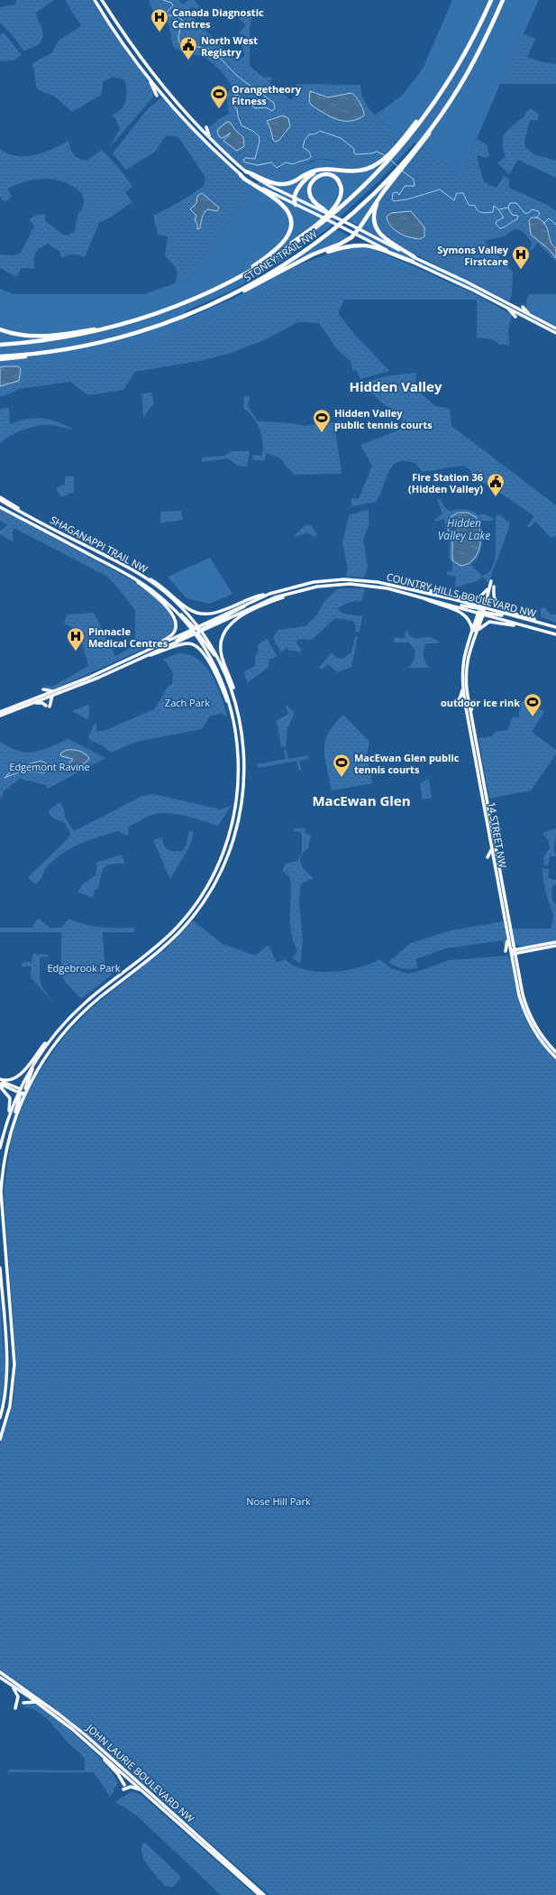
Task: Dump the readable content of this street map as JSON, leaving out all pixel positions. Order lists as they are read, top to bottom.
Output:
{
  "streets": {
    "highway": ["STONEY TRAIL NW"],
    "main road": [
      "SHAGANAPPI TRAIL NW",
      "COUNTRY HILLS BOULEVARD NW",
      "14 STREET NW",
      "JOHN LAURIE BOULEVARD NW"
    ]
  },
  "crossings": [
    ["SHAGANAPPI TRAIL NW", "COUNTRY HILLS BOULEVARD NW"],
    ["COUNTRY HILLS BOULEVARD NW", "14 STREET NW"]
  ],
  "districts": ["Hidden Valley", "MacEwan Glen"],
  "water": ["Hidden Valley Lake"],
  "parks": [
    "Zach Park",
    "Edgemont Ravine",
    "Edgebrook Park",
    "Nose Hill Park"
  ],
  "places": {
    "hospital": ["Canada Diagnostic Centres", "Symons Valley Firstcare", "Pinnacle Medical Centres"],
    "public building": ["North West Registry", "Fire Station 36 (Hidden Valley)"],
    "sports": [
      "Orangetheory Fitness",
      "Hidden Valley public tennis courts",
      "outdoor ice rink",
      "MacEwan Glen public tennis courts"
    ]
  }
}
